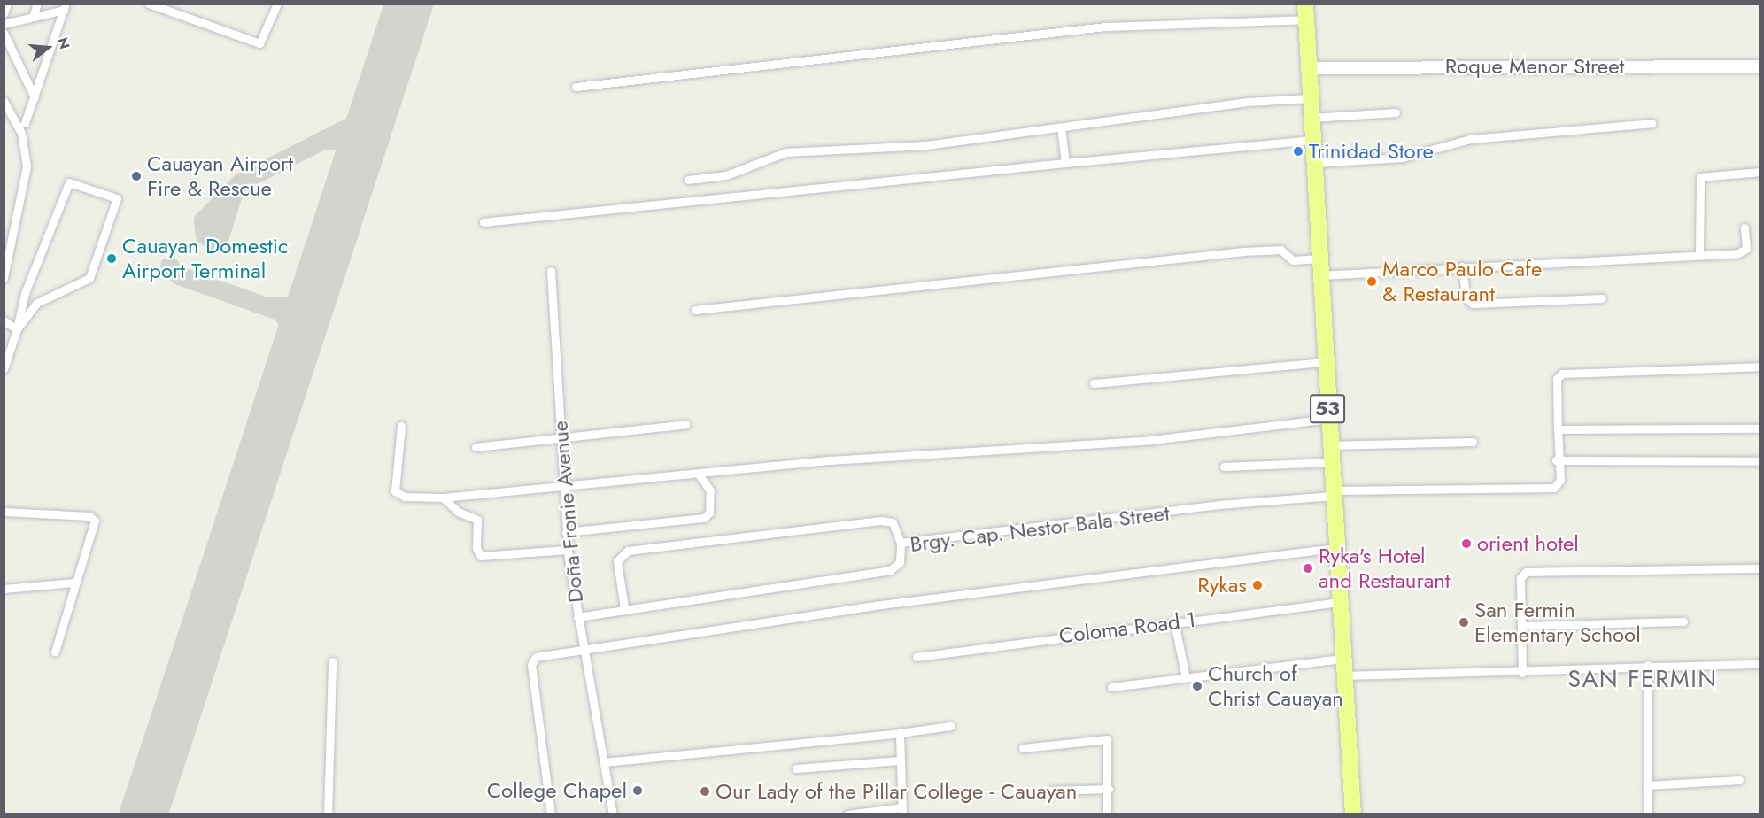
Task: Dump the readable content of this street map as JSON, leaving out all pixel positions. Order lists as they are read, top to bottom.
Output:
{
  "streets": {
    "highway": ["53"],
    "street": [
      "Roque Menor Street",
      "Doña Fronie Avenue",
      "Brgy. Cap. Nestor Bala Street",
      "Coloma Road 1"
    ]
  },
  "crossings": [
    ["Roque Menor Street", "53"],
    ["53", "Brgy. Cap. Nestor Bala Street"],
    ["53", "Coloma Road 1"],
    ["Doña Fronie Avenue", "Brgy. Cap. Nestor Bala Street"]
  ],
  "districts": ["SAN FERMIN"],
  "places": [
    "Trinidad Store",
    "Cauayan Airport Fire & Rescue",
    "Cauayan Domestic Airport Terminal",
    "Marco Paulo Cafe & Restaurant",
    "orient hotel",
    "Ryka's Hotel and Restaurant",
    "Rykas",
    "San Fermin Elementary School",
    "Church of Christ Cauayan",
    "College Chapel",
    "Our Lady of the Pillar College - Cauayan"
  ],
  "north": "right"
}
